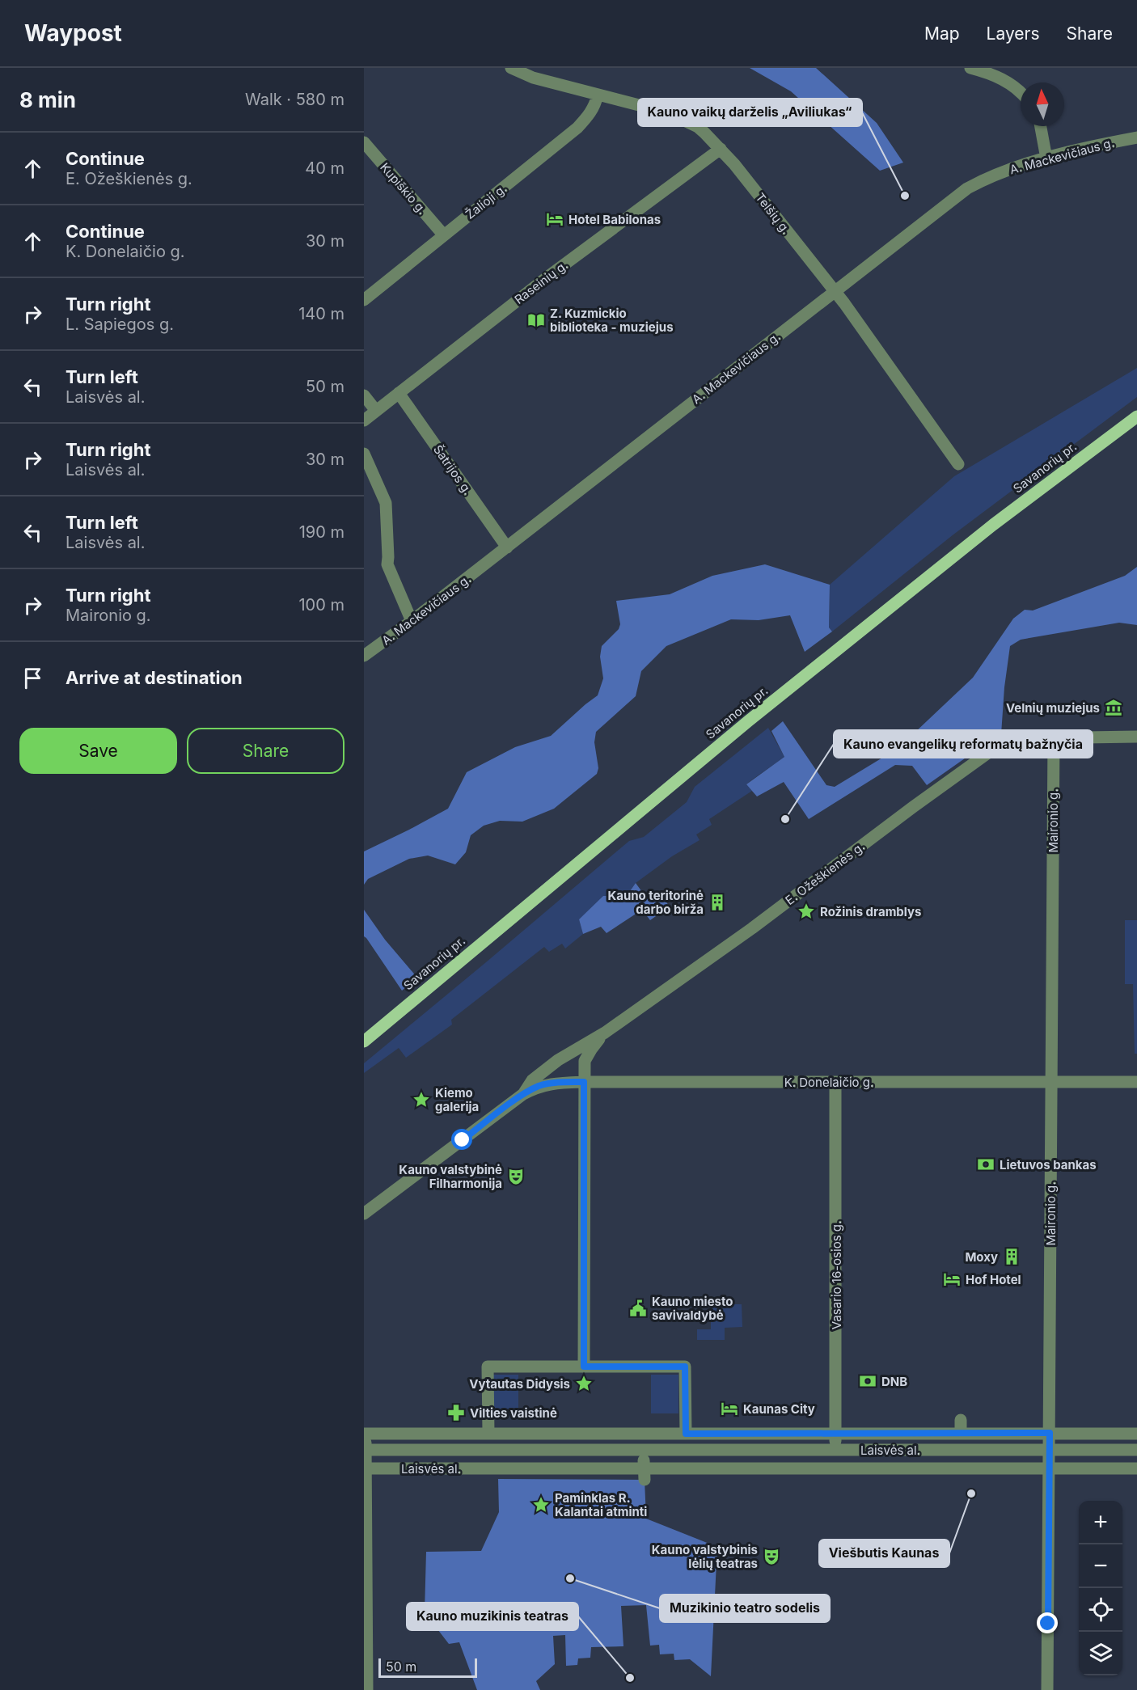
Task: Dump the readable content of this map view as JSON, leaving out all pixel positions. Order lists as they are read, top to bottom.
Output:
{
  "streets": {
    "main road": ["Savanorių pr."],
    "street": [
      "A. Mackevičiaus g.",
      "Kupiškio g.",
      "Žalioji g.",
      "Telšių g.",
      "Raseinių g.",
      "Šatrijos g.",
      "Maironio g.",
      "E. Ožeškienės g.",
      "K. Donelaičio g.",
      "Vasario 16-osios g.",
      "Laisvės al."
    ]
  },
  "crossings": [
    ["A. Mackevičiaus g.", "Telšių g."],
    ["A. Mackevičiaus g.", "Šatrijos g."],
    ["Kupiškio g.", "Žalioji g."],
    ["Žalioji g.", "Telšių g."],
    ["Telšių g.", "Raseinių g."],
    ["Raseinių g.", "Šatrijos g."],
    ["Maironio g.", "E. Ožeškienės g."],
    ["Maironio g.", "K. Donelaičio g."],
    ["Maironio g.", "Laisvės al."],
    ["E. Ožeškienės g.", "K. Donelaičio g."],
    ["K. Donelaičio g.", "Vasario 16-osios g."],
    ["Vasario 16-osios g.", "Laisvės al."]
  ],
  "places": {
    "other": [
      "Kauno vaikų darželis „Aviliukas“",
      "Kauno evangelikų reformatų bažnyčia",
      "Viešbutis Kaunas",
      "Muzikinio teatro sodelis",
      "Kauno muzikinis teatras"
    ],
    "hotel": ["Hotel Babilonas", "Hof Hotel", "Kaunas City"],
    "library": ["Z. Kuzmickio biblioteka - muziejus"],
    "museum": ["Velnių muziejus"],
    "building": ["Kauno teritorinė darbo birža", "Moxy"],
    "place": [
      "Rožinis dramblys",
      "Kiemo galerija",
      "Vytautas Didysis",
      "Paminklas R. Kalantai atminti"
    ],
    "bank": ["Lietuvos bankas", "DNB"],
    "theatre": ["Kauno valstybinė Filharmonija", "Kauno valstybinis lėlių teatras"],
    "public building": ["Kauno miesto savivaldybė"],
    "pharmacy": ["Vilties vaistinė"]
  },
  "scale_bar": "50 m",
  "north": "top",
  "page": {
    "header": "Waypost",
    "nav": ["Map", "Layers", "Share"],
    "heading": ["8 min", "Walk · 580 m"],
    "list": [
      ["Continue", "E. Ožeškienės g.", "40 m"],
      ["Continue", "K. Donelaičio g.", "30 m"],
      ["Turn right", "L. Sapiegos g.", "140 m"],
      ["Turn left", "Laisvės al.", "50 m"],
      ["Turn right", "Laisvės al.", "30 m"],
      ["Turn left", "Laisvės al.", "190 m"],
      ["Turn right", "Maironio g.", "100 m"],
      "Arrive at destination"
    ],
    "buttons": ["Save", "Share"],
    "map_buttons": ["+", "−"],
    "scale": "50 m"
  }
}
